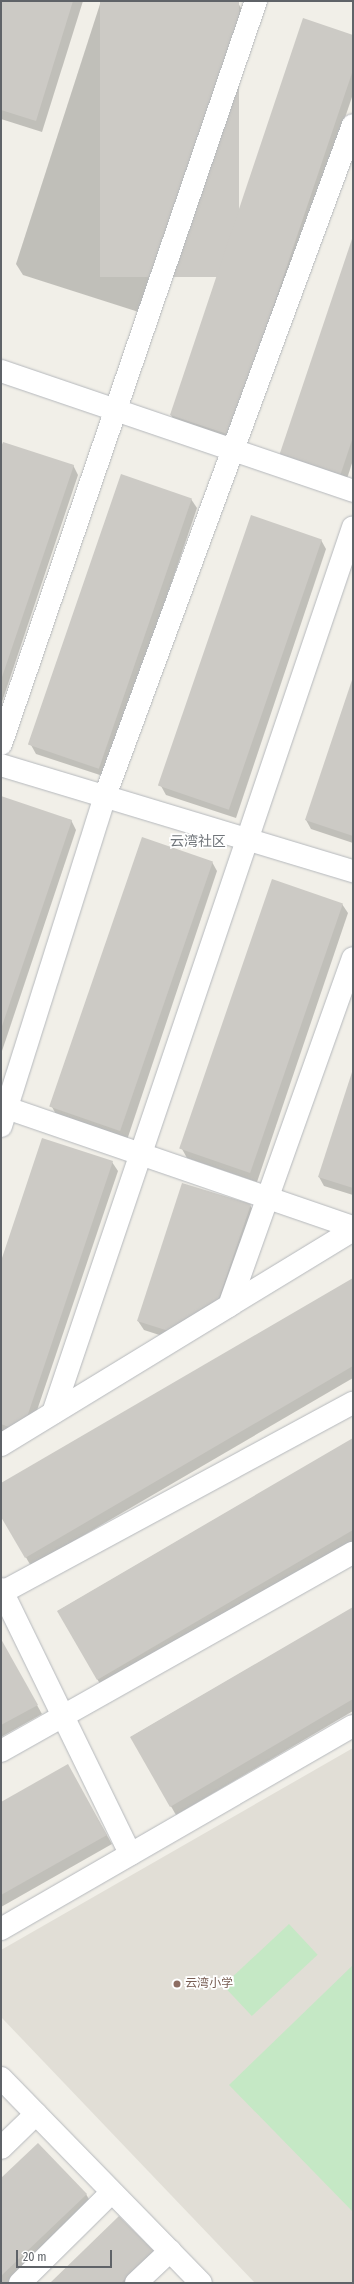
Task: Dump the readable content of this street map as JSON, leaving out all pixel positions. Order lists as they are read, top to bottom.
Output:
{
  "districts": ["云湾社区"],
  "places": ["云湾小学"],
  "scale_bar": "20 m"
}
